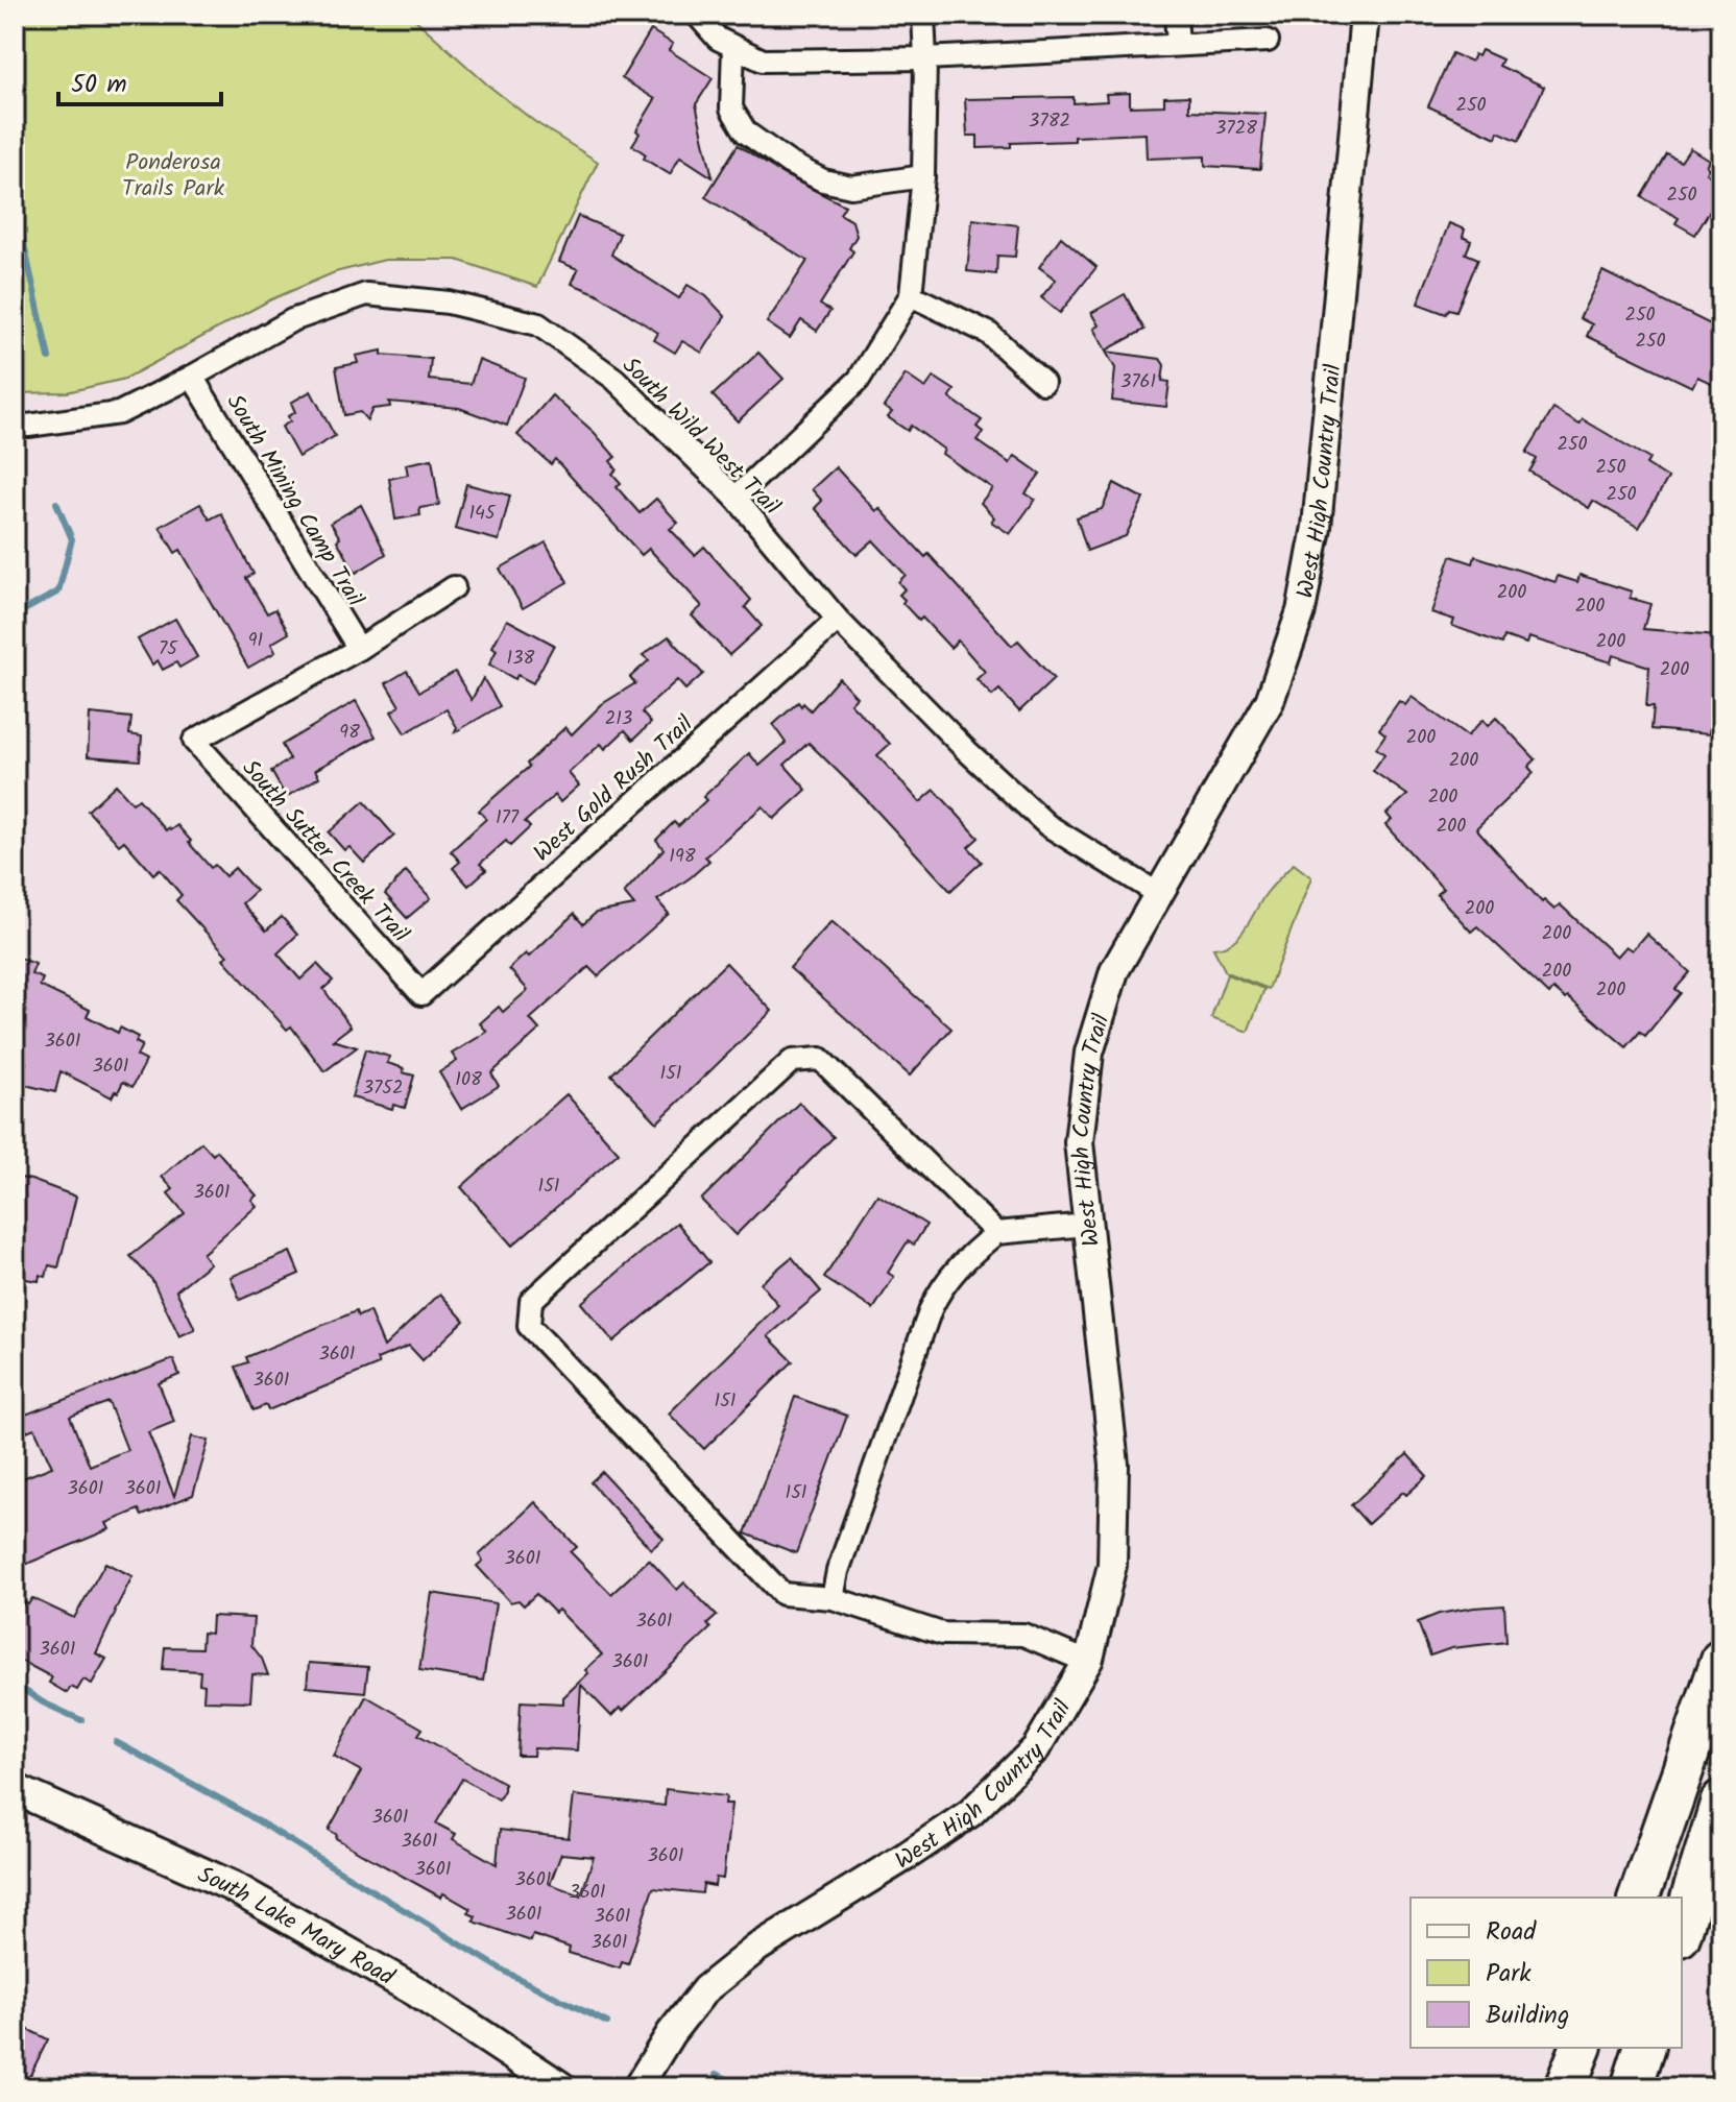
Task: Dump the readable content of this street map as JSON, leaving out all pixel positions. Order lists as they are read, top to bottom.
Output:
{
  "streets": {
    "main road": ["South Lake Mary Road"],
    "street": [
      "South Wild West Trail",
      "West High Country Trail",
      "South Mining Camp Trail",
      "West Gold Rush Trail",
      "South Sutter Creek Trail"
    ]
  },
  "crossings": [
    ["South Wild West Trail", "West High Country Trail"],
    ["South Wild West Trail", "South Mining Camp Trail"],
    ["South Wild West Trail", "West Gold Rush Trail"],
    ["South Mining Camp Trail", "South Sutter Creek Trail"],
    ["West Gold Rush Trail", "South Sutter Creek Trail"]
  ],
  "parks": ["Ponderosa Trails Park"],
  "house_numbers": [
    "250",
    "3782",
    "3728",
    "250",
    "250",
    "250",
    "3761",
    "250",
    "250",
    "250",
    "145",
    "200",
    "200",
    "91",
    "200",
    "75",
    "138",
    "200",
    "213",
    "98",
    "200",
    "200",
    "200",
    "177",
    "200",
    "198",
    "200",
    "200",
    "200",
    "200",
    "3601",
    "3601",
    "151",
    "108",
    "3752",
    "151",
    "3601",
    "3601",
    "3601",
    "151",
    "3601",
    "3601",
    "151",
    "3601",
    "3601",
    "3601",
    "3601",
    "3601",
    "3601",
    "3601",
    "3601",
    "3601",
    "3601",
    "3601",
    "3601",
    "3601"
  ],
  "legend": ["Road", "Park", "Building"],
  "scale_bar": "50 m"
}
